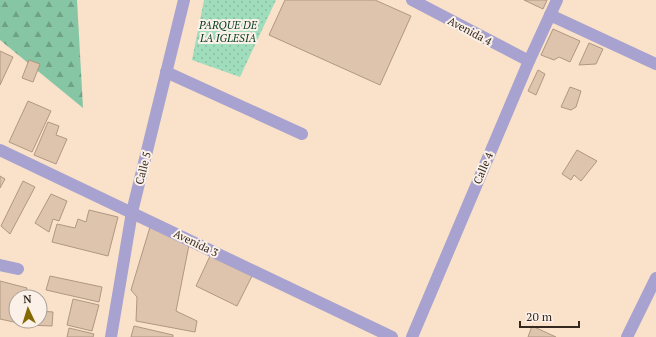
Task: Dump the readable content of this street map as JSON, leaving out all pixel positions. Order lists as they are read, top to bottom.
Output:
{
  "streets": {
    "street": [
      "Avenida 4",
      "Calle 5",
      "Calle 4",
      "Avenida 3"
    ]
  },
  "crossings": [
    ["Avenida 4", "Calle 4"],
    ["Calle 5", "Avenida 3"]
  ],
  "parks": ["PARQUE DE LA IGLESIA"],
  "scale_bar": "20 m",
  "north": "top"
}
